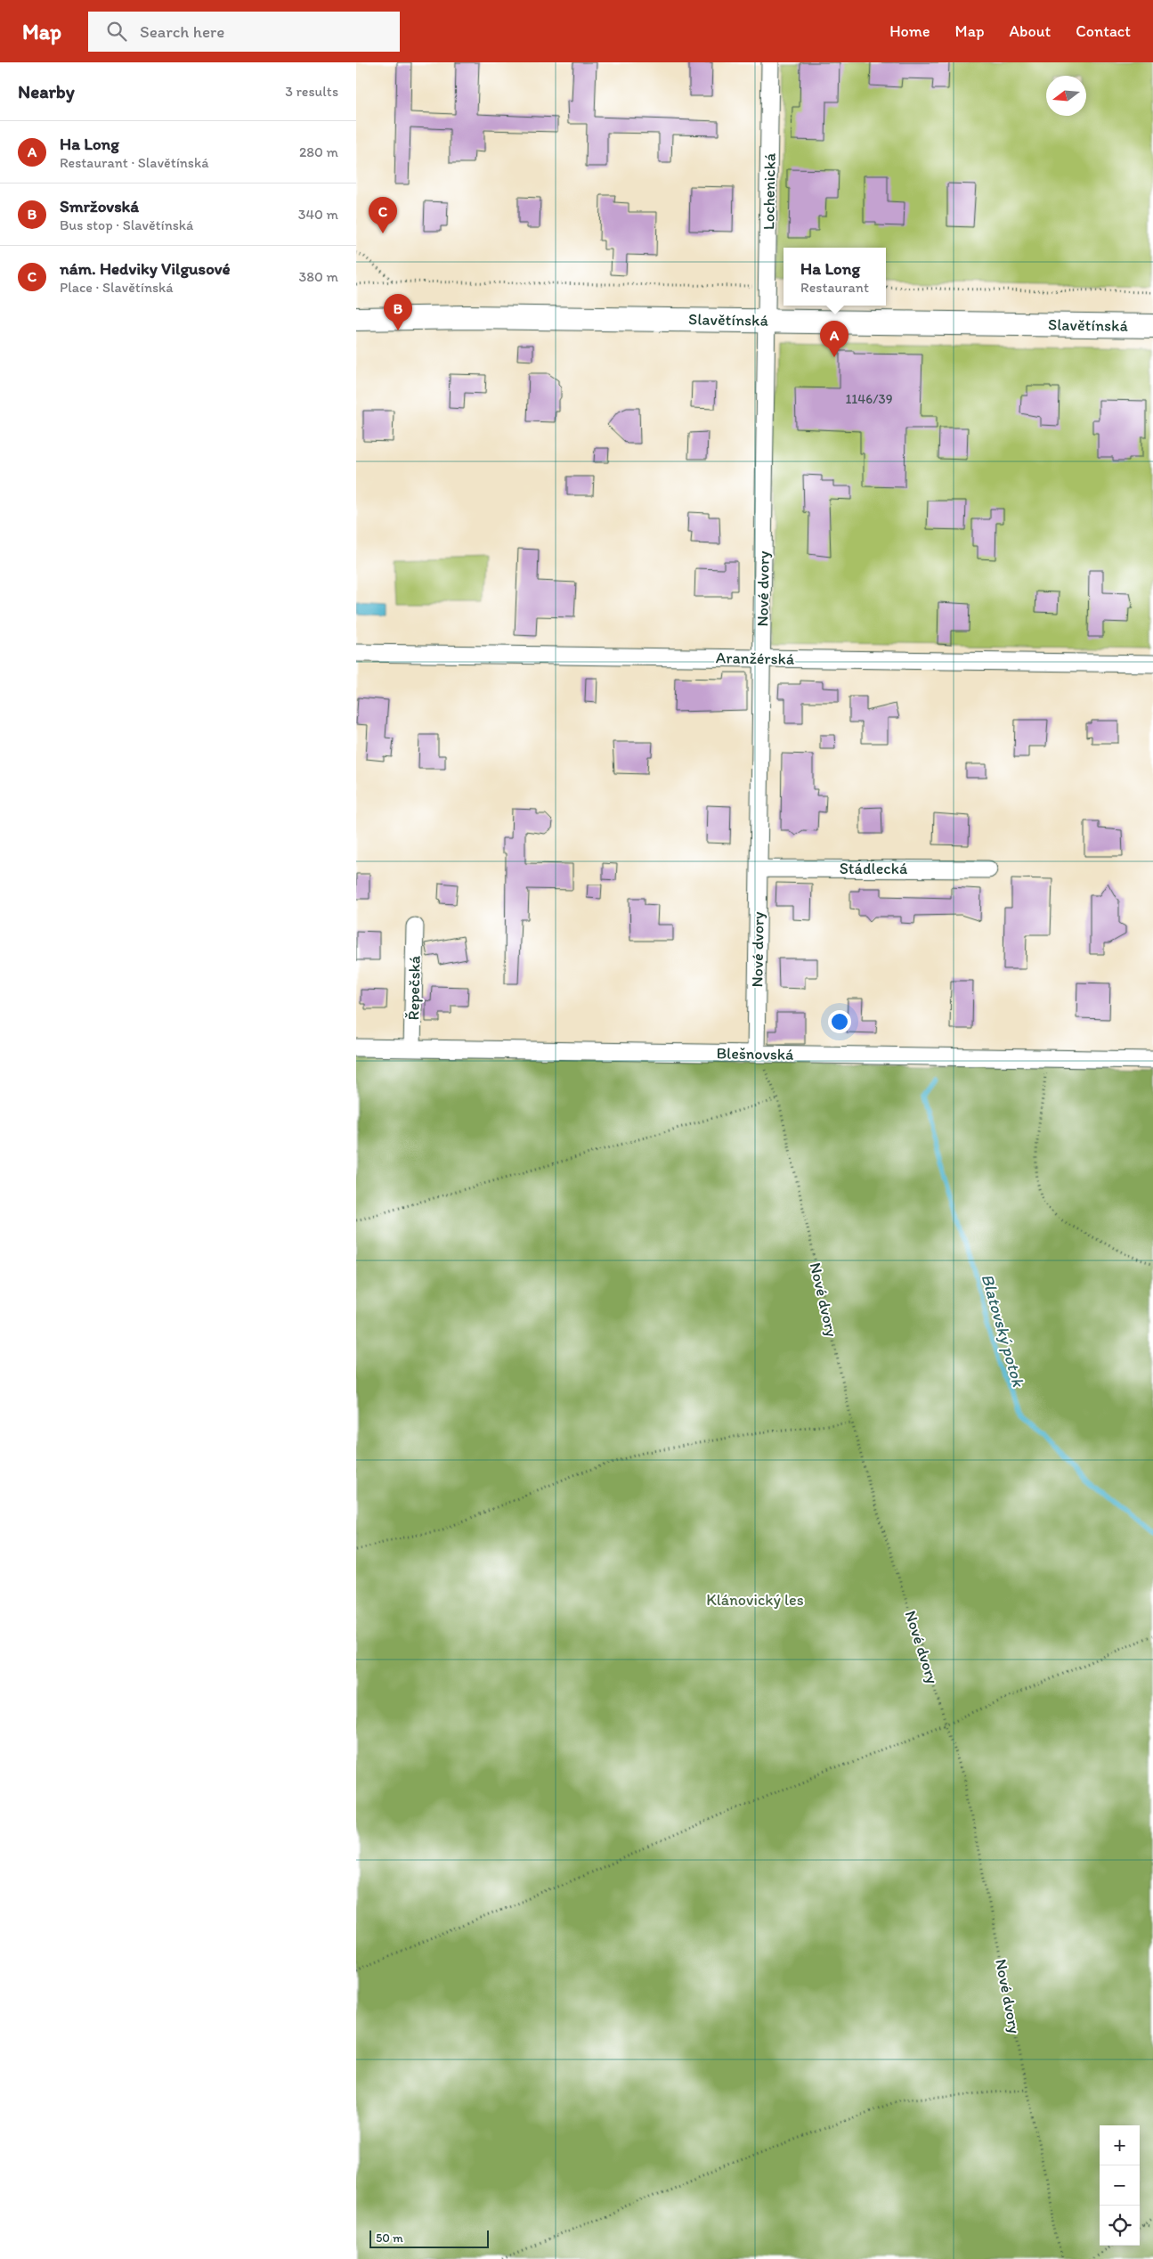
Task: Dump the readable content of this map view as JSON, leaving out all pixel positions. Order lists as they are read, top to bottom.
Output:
{
  "streets": {
    "street": [
      "Lochenická",
      "Slavětínská",
      "Nové dvory",
      "Aranžérská",
      "Stádlecká",
      "Řepečská",
      "Blešnovská"
    ]
  },
  "crossings": [
    ["Lochenická", "Slavětínská"],
    ["Lochenická", "Nové dvory"],
    ["Slavětínská", "Nové dvory"],
    ["Nové dvory", "Aranžérská"],
    ["Nové dvory", "Stádlecká"],
    ["Nové dvory", "Blešnovská"],
    ["Řepečská", "Blešnovská"]
  ],
  "water": ["Blatovský potok"],
  "parks": ["Klánovický les"],
  "house_numbers": ["1146/39"],
  "scale_bar": "50 m",
  "north": "left",
  "page": {
    "header": "Map",
    "search": "Search here",
    "nav": [
      "Home",
      "Map",
      "About",
      "Contact"
    ],
    "heading": ["Nearby", "3 results"],
    "list": [
      {
        "mark": "A",
        "name": "Ha Long",
        "note": "Restaurant · Slavětínská",
        "value": "280 m"
      },
      {
        "mark": "B",
        "name": "Smržovská",
        "note": "Bus stop · Slavětínská",
        "value": "340 m"
      },
      {
        "mark": "C",
        "name": "nám. Hedviky Vilgusové",
        "note": "Place · Slavětínská",
        "value": "380 m"
      }
    ],
    "pins": ["C", "B", "A"],
    "popup": ["Ha Long", "Restaurant"],
    "map_buttons": ["+", "−"],
    "scale": "50 m"
  }
}
